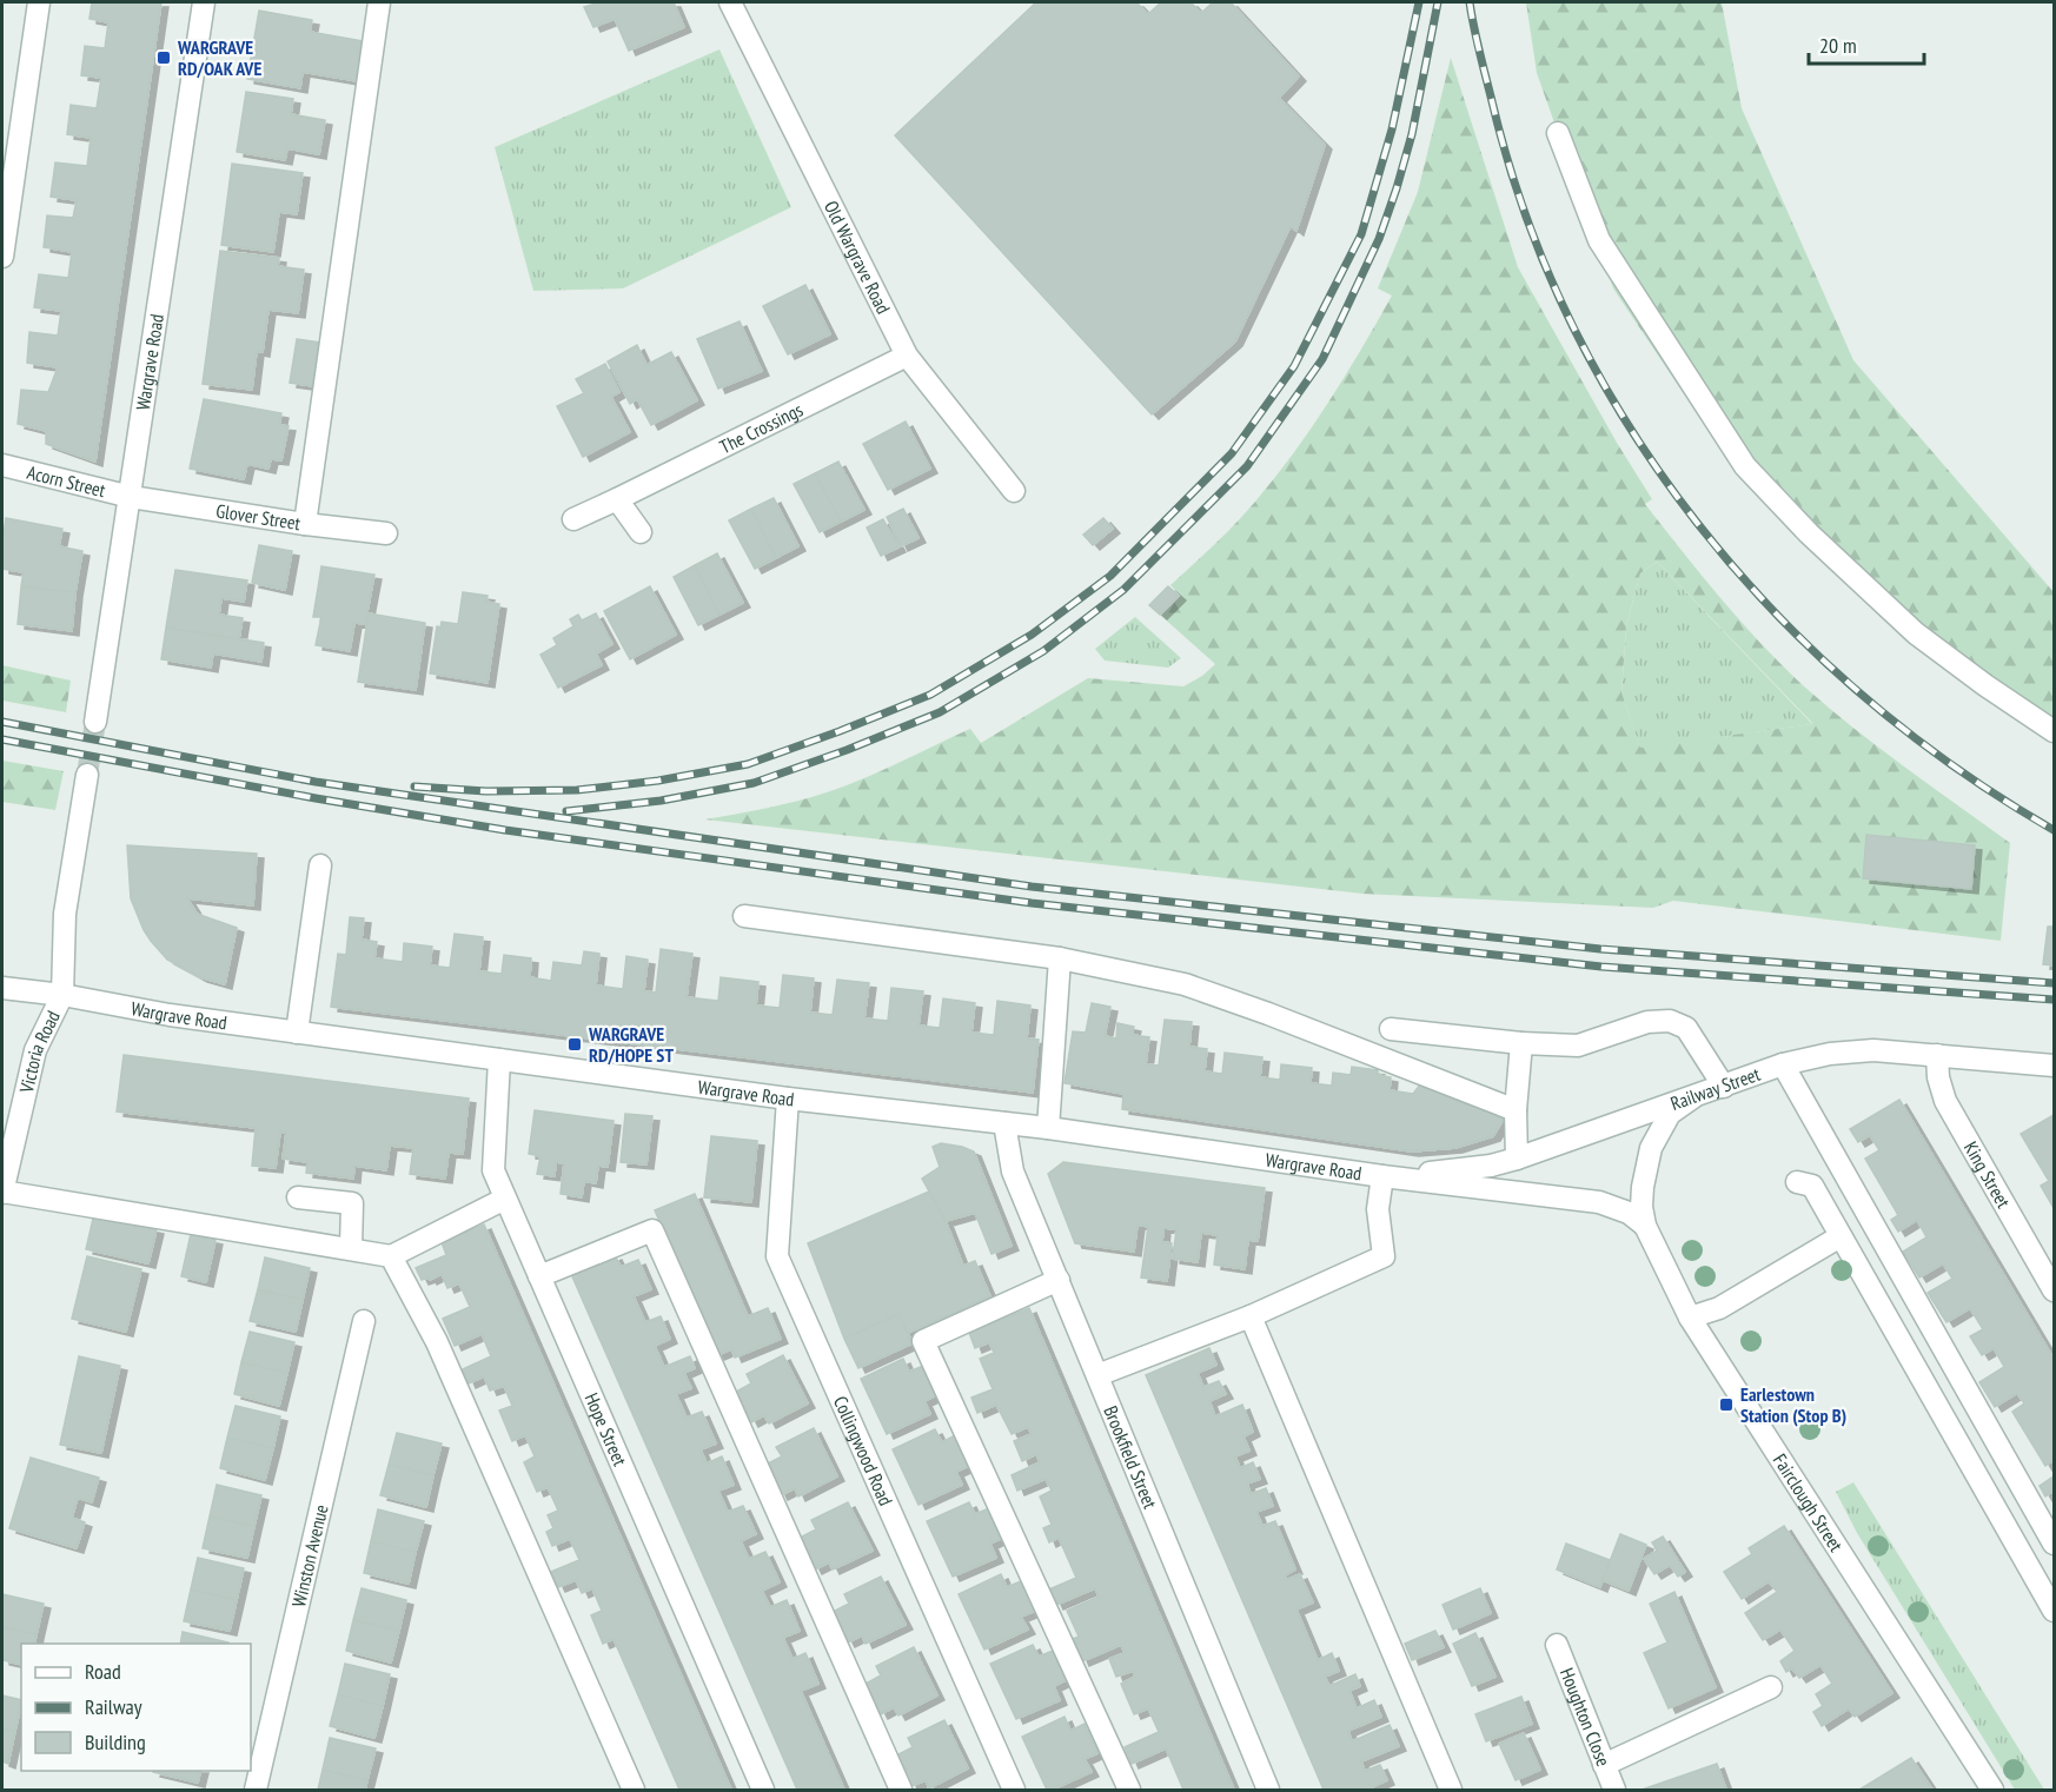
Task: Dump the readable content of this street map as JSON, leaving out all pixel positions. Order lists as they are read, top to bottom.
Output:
{
  "streets": {
    "street": [
      "Old Wargrave Road",
      "Wargrave Road",
      "The Crossings",
      "Acorn Street",
      "Glover Street",
      "Victoria Road",
      "Railway Street",
      "King Street",
      "Hope Street",
      "Collingwood Road",
      "Brookfield Street",
      "Fairclough Street",
      "Winston Avenue",
      "Houghton Close"
    ]
  },
  "crossings": [
    ["Old Wargrave Road", "The Crossings"],
    ["Wargrave Road", "Acorn Street"],
    ["Wargrave Road", "Glover Street"],
    ["Wargrave Road", "Victoria Road"],
    ["Wargrave Road", "Railway Street"],
    ["Wargrave Road", "Hope Street"],
    ["Wargrave Road", "Collingwood Road"],
    ["Wargrave Road", "Brookfield Street"],
    ["Wargrave Road", "Fairclough Street"],
    ["Acorn Street", "Glover Street"],
    ["Railway Street", "King Street"],
    ["Railway Street", "Fairclough Street"]
  ],
  "places": {
    "transit": ["WARGRAVE RD/OAK AVE", "WARGRAVE RD/HOPE ST", "Earlestown Station (Stop B)"]
  },
  "legend": ["Road", "Railway", "Building"],
  "scale_bar": "20 m"
}
